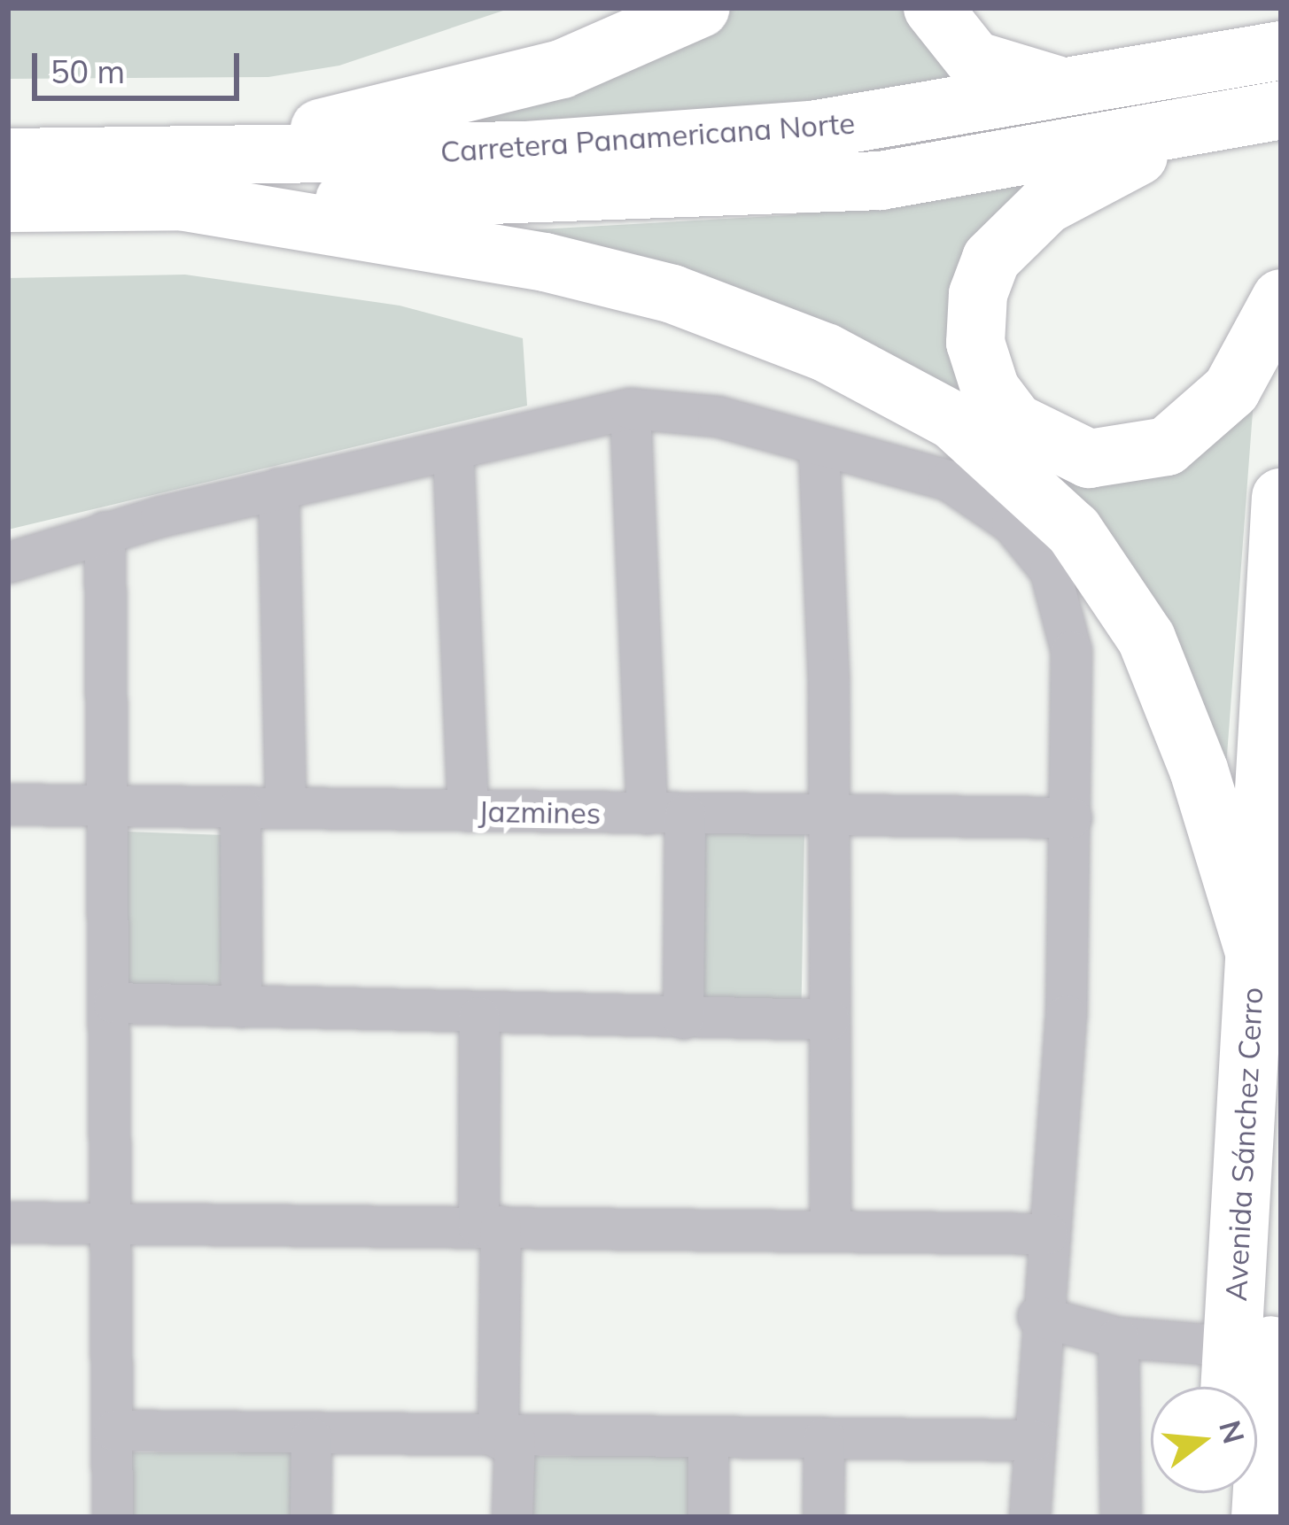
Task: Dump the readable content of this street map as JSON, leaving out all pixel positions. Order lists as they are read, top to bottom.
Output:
{
  "streets": {
    "highway": ["Carretera Panamericana Norte", "Avenida Sánchez Cerro"],
    "street": ["Jazmines"]
  },
  "scale_bar": "50 m",
  "north": "right"
}
